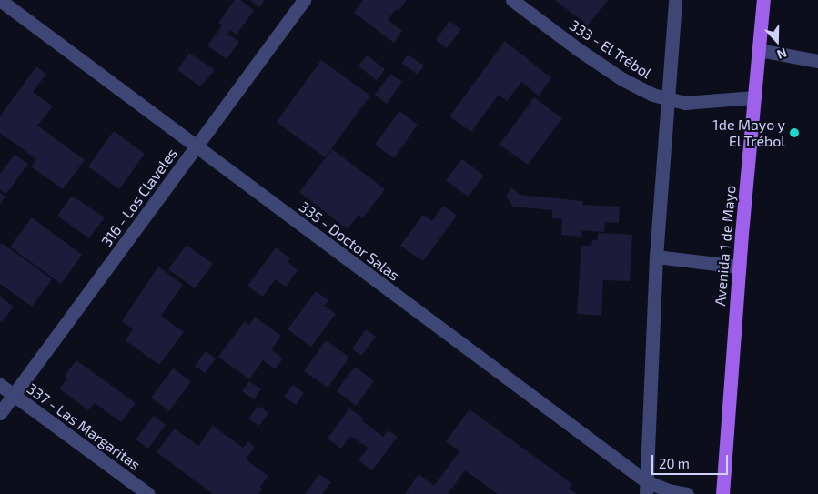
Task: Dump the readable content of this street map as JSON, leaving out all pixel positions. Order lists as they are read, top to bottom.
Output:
{
  "streets": {
    "main road": ["Avenida 1 de Mayo"],
    "street": [
      "333 - El Trébol",
      "316 - Los Claveles",
      "335 - Doctor Salas",
      "337 - Las Margaritas"
    ]
  },
  "crossings": [
    ["333 - El Trébol", "Avenida 1 de Mayo"],
    ["316 - Los Claveles", "335 - Doctor Salas"],
    ["316 - Los Claveles", "337 - Las Margaritas"]
  ],
  "places": ["1de Mayo y El Trébol"],
  "scale_bar": "20 m",
  "north": "bottom"
}
